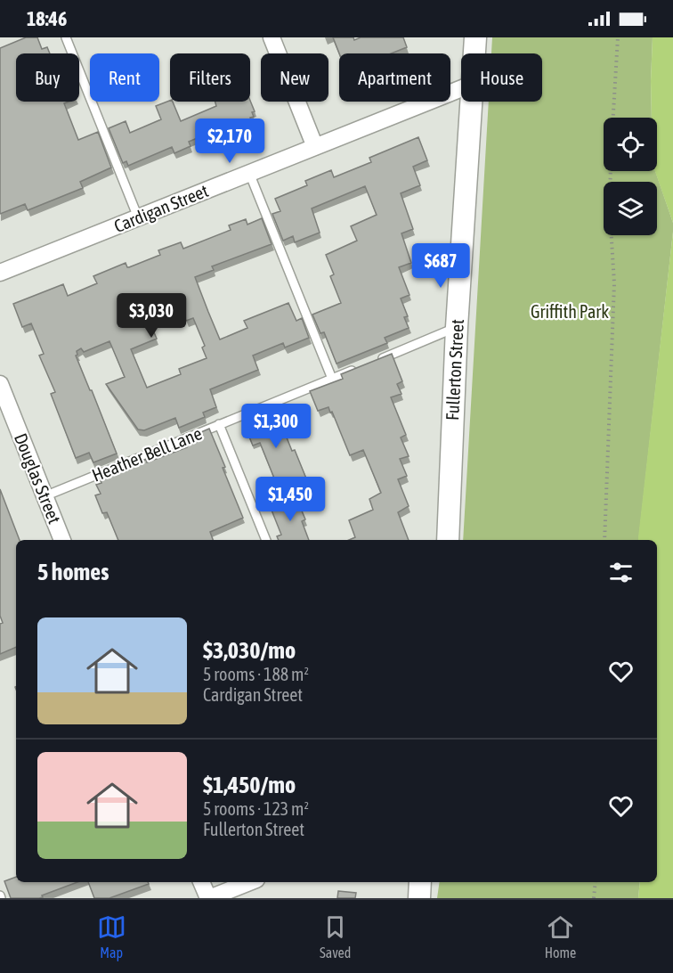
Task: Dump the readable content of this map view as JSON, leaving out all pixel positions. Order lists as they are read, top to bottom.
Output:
{
  "streets": {
    "main road": ["Fullerton Street"],
    "street": ["Cardigan Street", "Douglas Street"],
    "lane": ["Heather Bell Lane"]
  },
  "crossings": [
    ["Heather Bell Lane", "Douglas Street"]
  ],
  "parks": ["Griffith Park"],
  "page": {
    "status": "18:46",
    "chip": [
      "Buy",
      "Rent",
      "Filters",
      "New",
      "Apartment",
      "House"
    ],
    "price": [
      "$2,170",
      "$687",
      "$3,030",
      "$1,300",
      "$1,450"
    ],
    "heading": "5 homes",
    "list": [
      {
        "name": "$3,030/mo",
        "note": "5 rooms · 188 m² · Cardigan Street"
      },
      {
        "name": "$1,450/mo",
        "note": "5 rooms · 123 m² · Fullerton Street"
      }
    ],
    "tabs": ["Map", "Saved", "Home"]
  }
}
